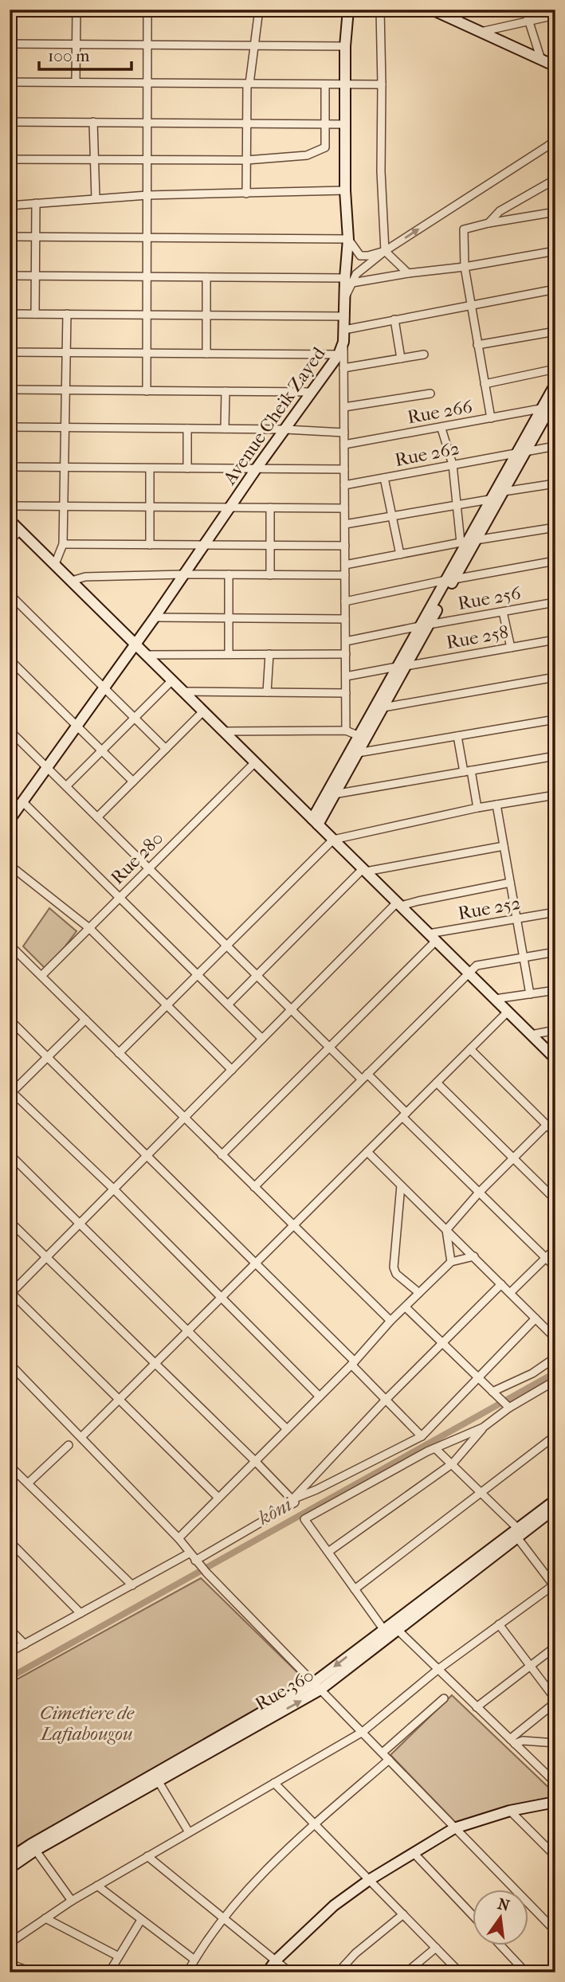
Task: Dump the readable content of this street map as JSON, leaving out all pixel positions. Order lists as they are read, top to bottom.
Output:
{
  "streets": {
    "street": [
      "Rue 266",
      "Avenue Cheik Zayed",
      "Rue 262",
      "Rue 256",
      "Rue 258",
      "Rue 280",
      "Rue 252",
      "Rue 360"
    ]
  },
  "water": ["kôni"],
  "parks": ["Cimetiere de Lafiabougou"],
  "scale_bar": "100 m",
  "north": "top"
}
